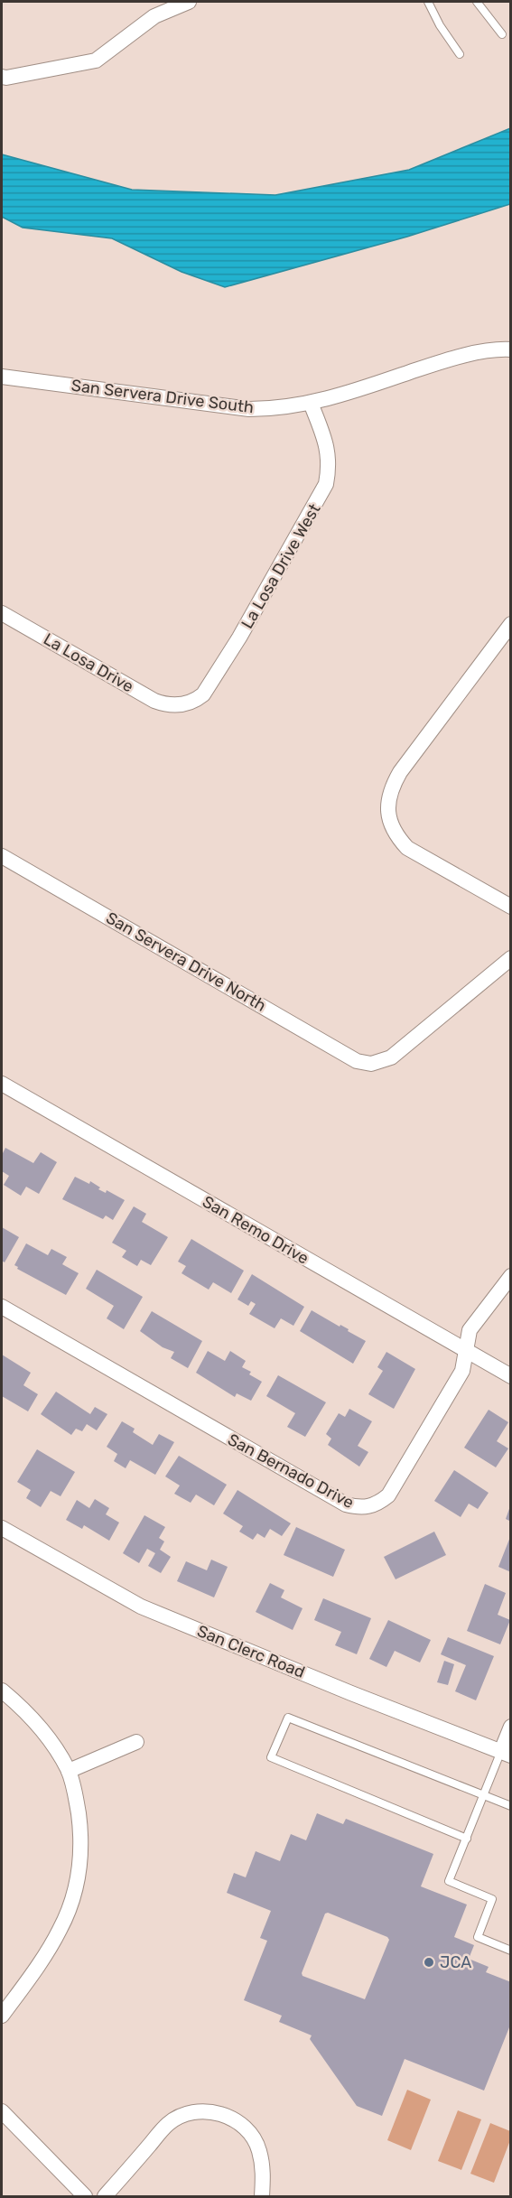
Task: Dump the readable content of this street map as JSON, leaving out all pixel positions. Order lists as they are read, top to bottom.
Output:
{
  "streets": {
    "street": [
      "San Servera Drive South",
      "La Losa Drive West",
      "La Losa Drive",
      "San Servera Drive North",
      "San Remo Drive",
      "San Bernado Drive",
      "San Clerc Road"
    ]
  },
  "crossings": [
    ["San Servera Drive South", "La Losa Drive West"],
    ["La Losa Drive West", "La Losa Drive"],
    ["San Remo Drive", "San Bernado Drive"]
  ],
  "places": ["JCA"]
}
